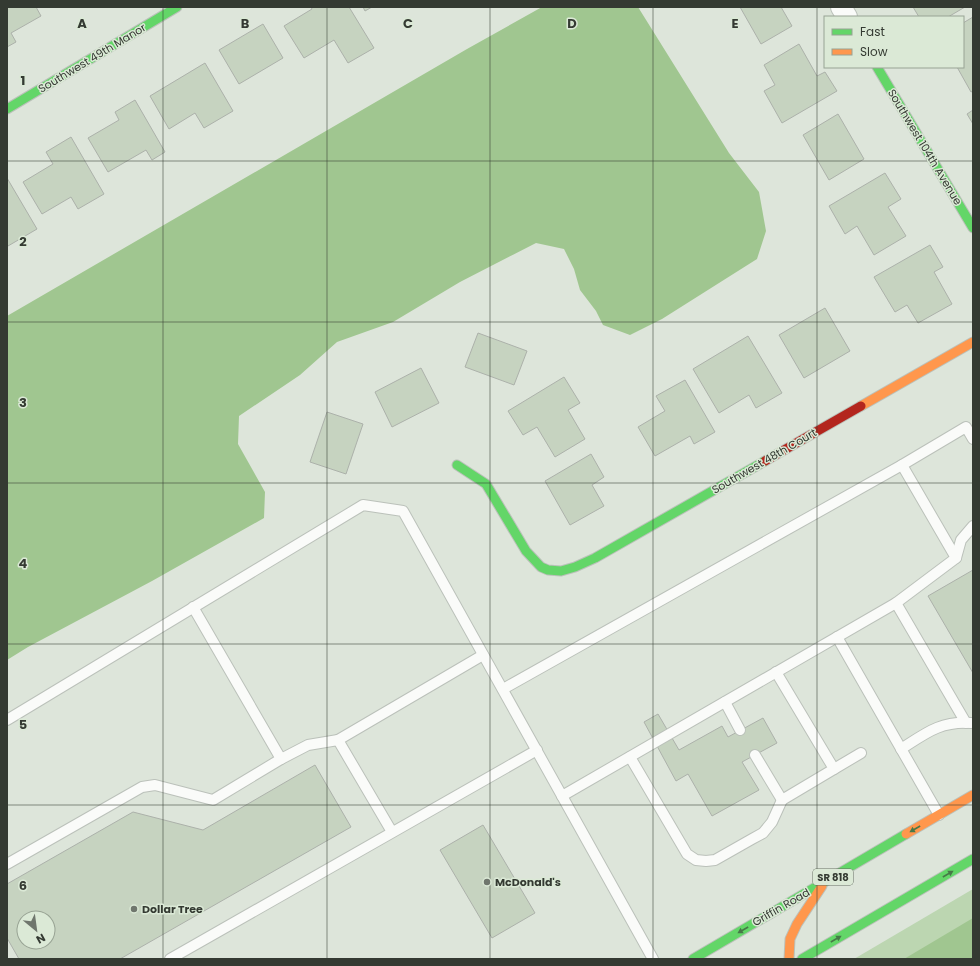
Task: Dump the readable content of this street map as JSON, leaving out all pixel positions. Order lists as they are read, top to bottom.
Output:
{
  "streets": {
    "street": [
      "Southwest 49th Manor",
      "Southwest 104th Avenue",
      "Southwest 48th Court",
      "SR 818",
      "Griffin Road"
    ]
  },
  "places": ["McDonald's", "Dollar Tree"],
  "legend": ["Fast", "Slow"],
  "north": "bottom right",
  "grid": {
    "columns": [
      "A",
      "B",
      "C",
      "D",
      "E"
    ],
    "rows": [
      "1",
      "2",
      "3",
      "4",
      "5",
      "6"
    ]
  }
}
